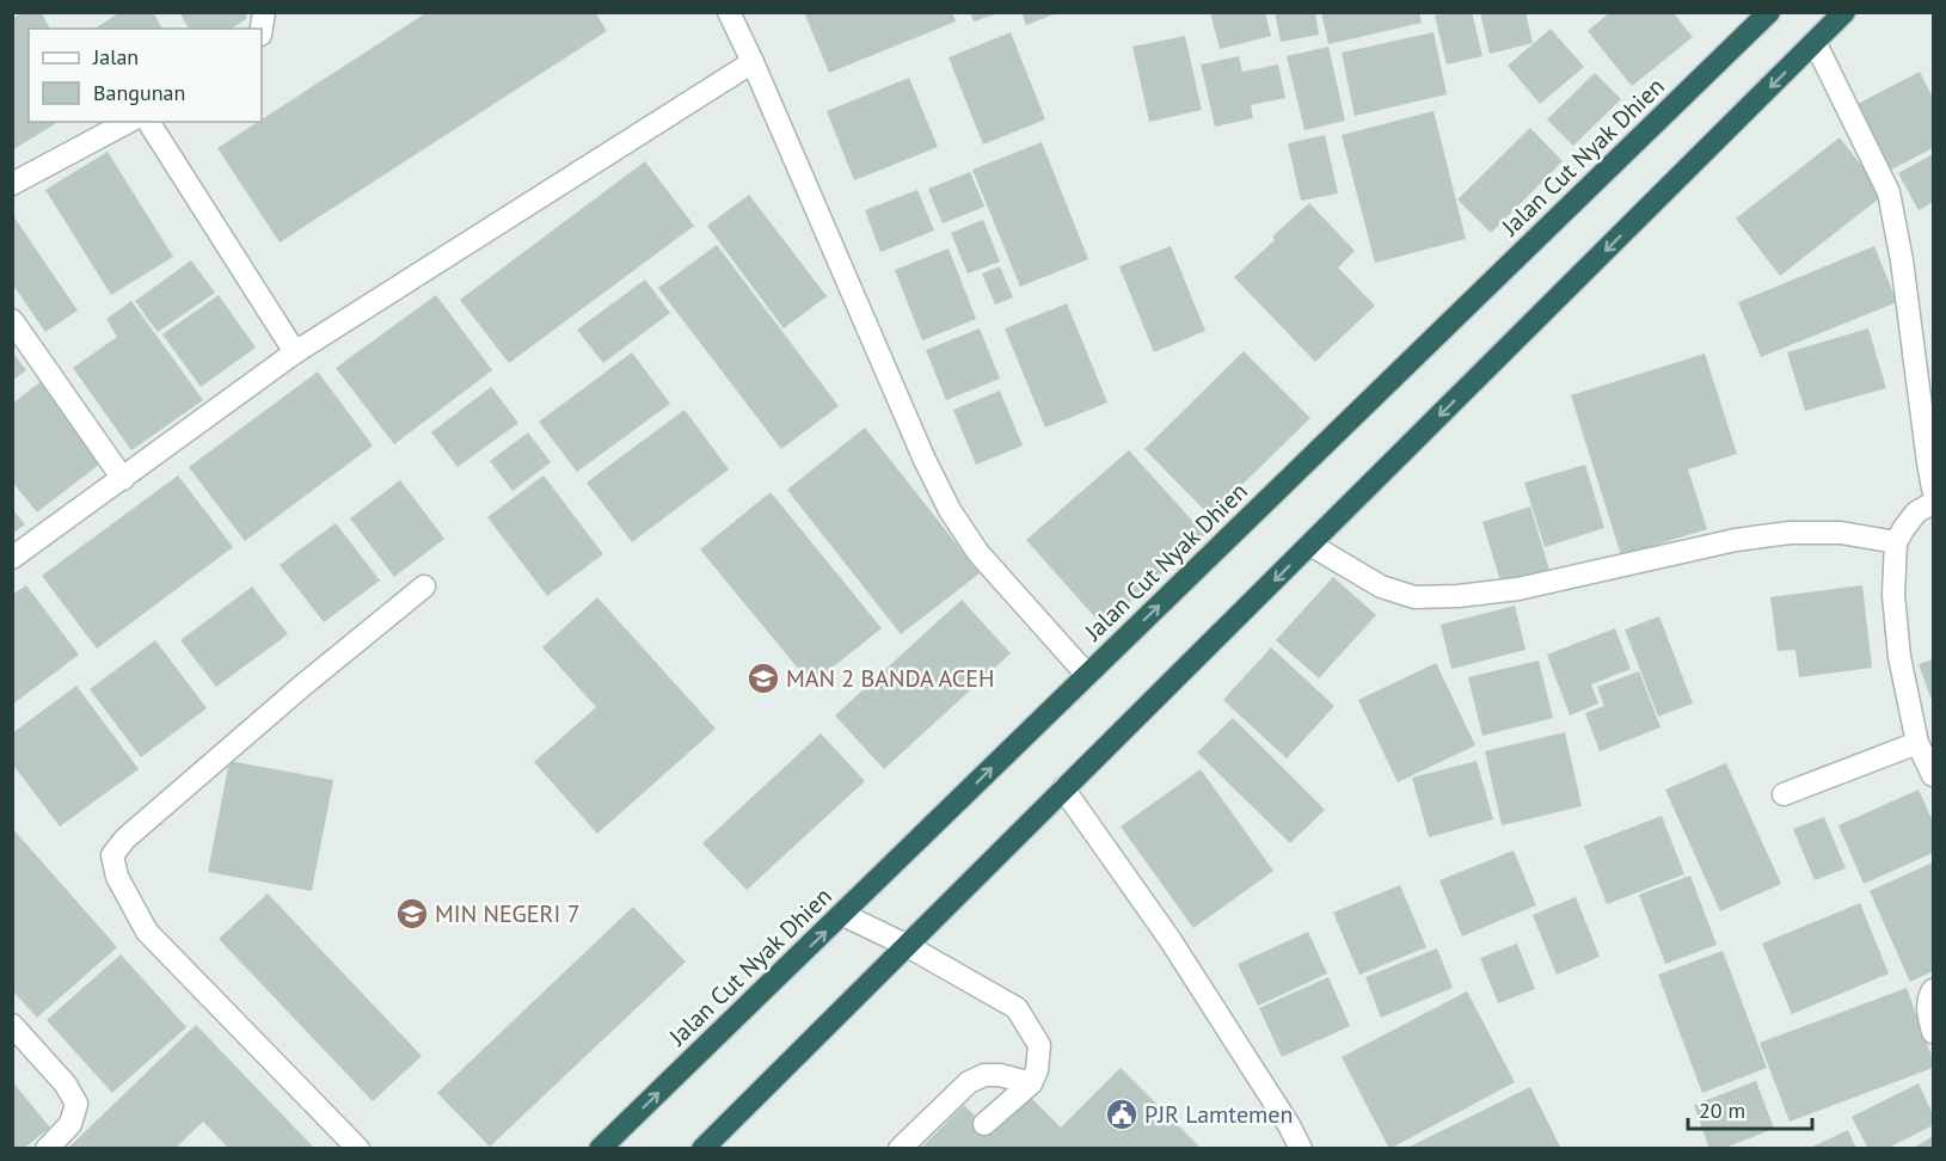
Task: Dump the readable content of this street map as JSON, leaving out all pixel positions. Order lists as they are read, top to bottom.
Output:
{
  "streets": {
    "highway": ["Jalan Cut Nyak Dhien"]
  },
  "places": {
    "school or university": ["MAN 2 BANDA ACEH", "MIN NEGERI 7"],
    "public building": ["PJR Lamtemen"]
  },
  "legend": ["Jalan", "Bangunan"],
  "scale_bar": "20 m"
}
